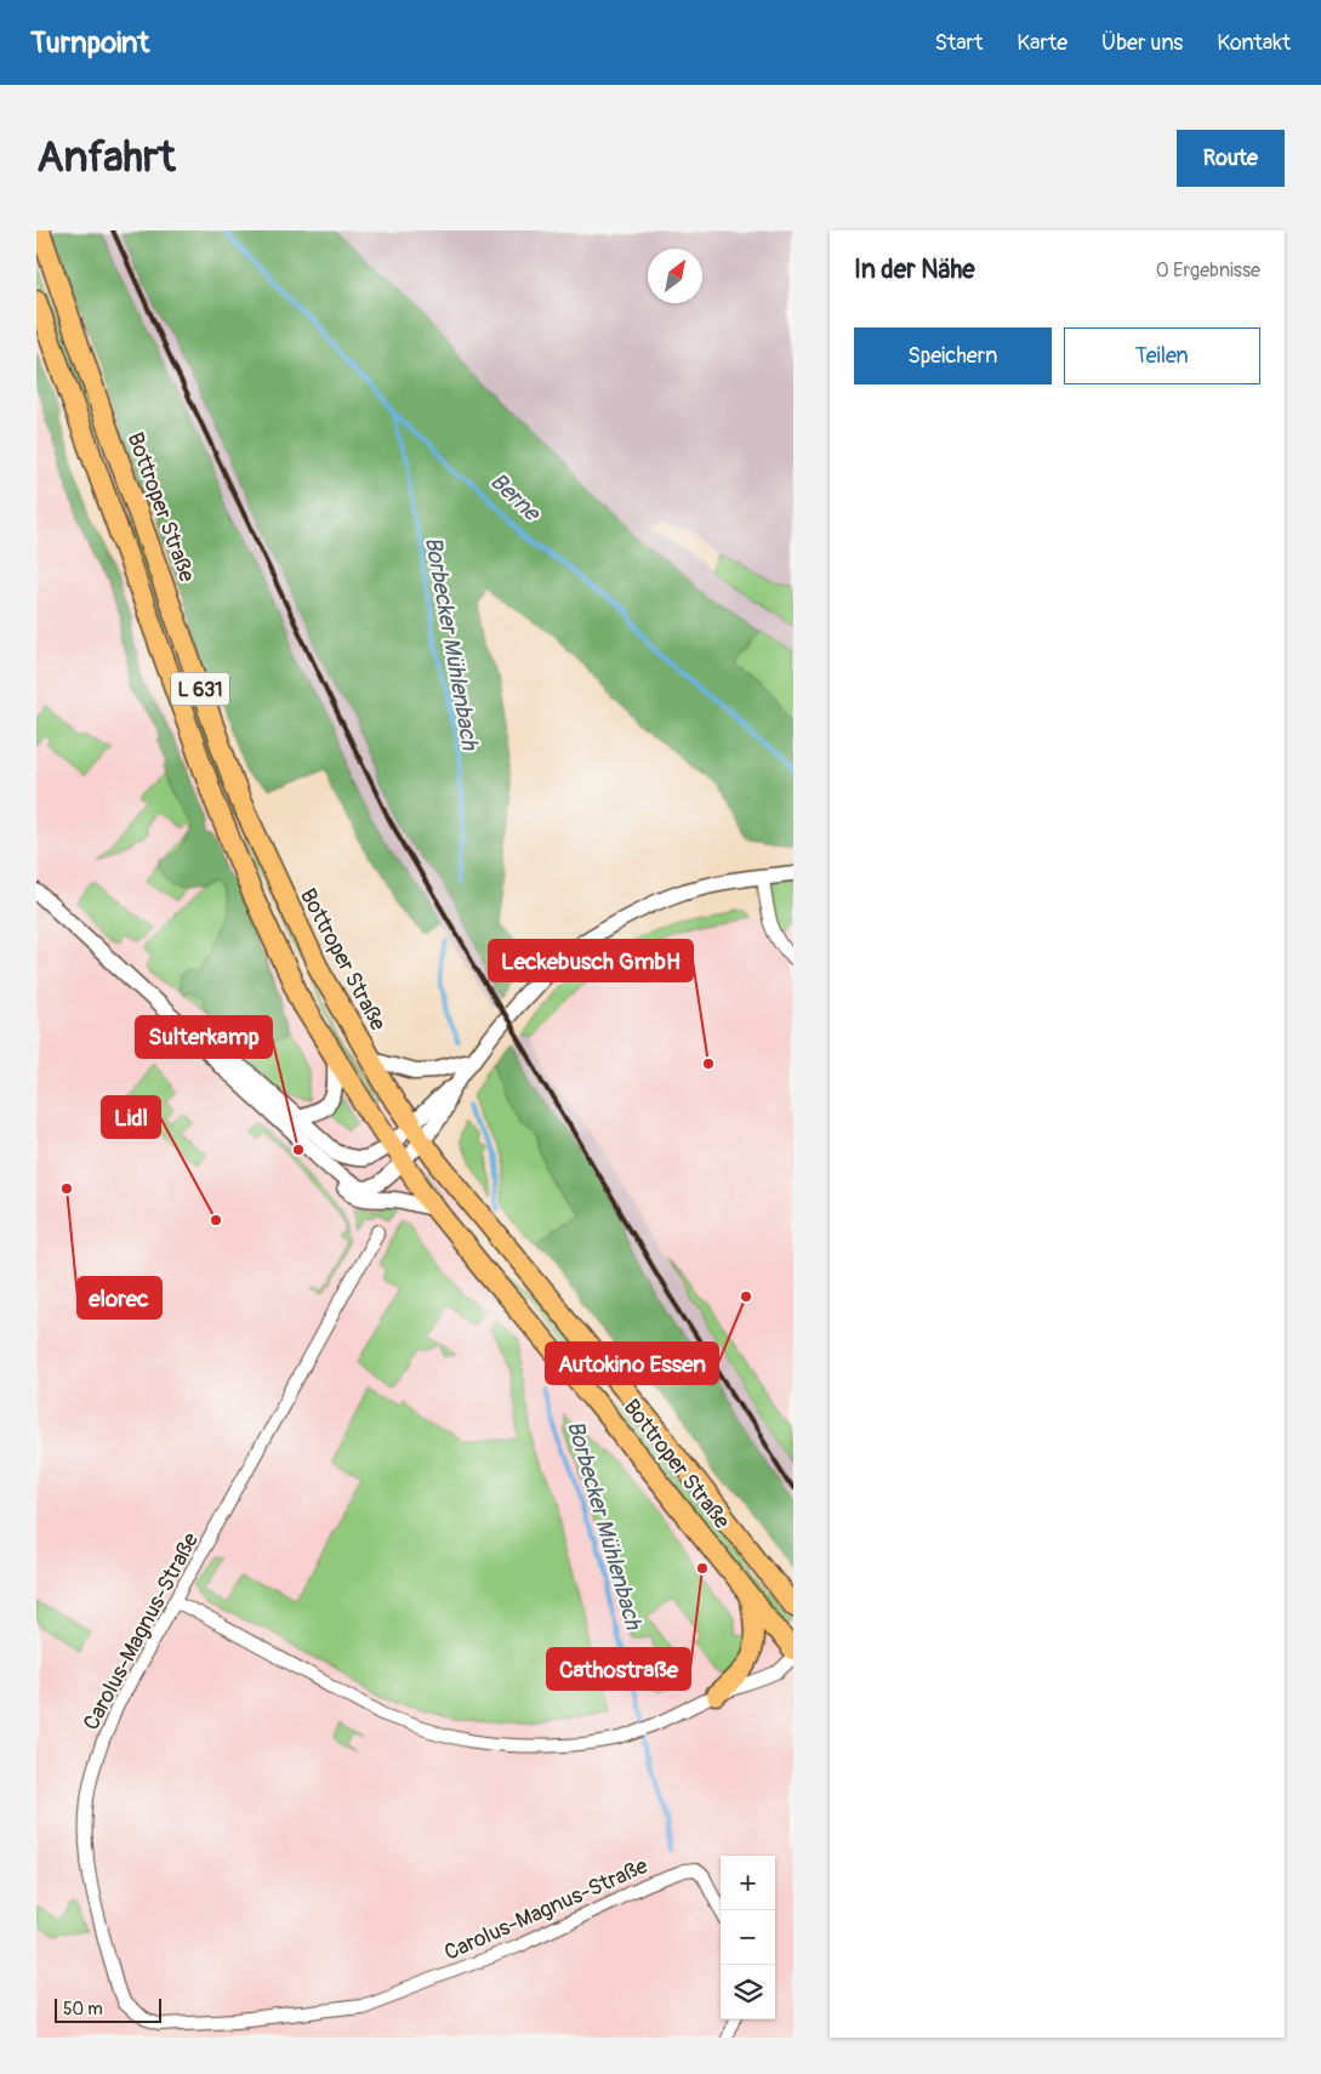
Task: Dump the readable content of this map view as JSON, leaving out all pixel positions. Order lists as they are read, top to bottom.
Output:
{
  "streets": {
    "main road": ["Bottroper Straße", "L 631"],
    "street": ["Carolus-Magnus-Straße"]
  },
  "water": ["Berne", "Borbecker Mühlenbach"],
  "places": [
    "Leckebusch GmbH",
    "Sulterkamp",
    "elorec",
    "Lidl",
    "Autokino Essen",
    "Cathostraße"
  ],
  "scale_bar": "50 m",
  "north": "top right",
  "page": {
    "header": "Turnpoint",
    "nav": [
      "Start",
      "Karte",
      "Über uns",
      "Kontakt"
    ],
    "buttons": [
      "Route",
      ["Speichern", "Teilen"]
    ],
    "title": "Anfahrt",
    "heading": ["In der Nähe", "0 Ergebnisse"],
    "map_buttons": ["+", "−"],
    "scale": "50 m"
  }
}
